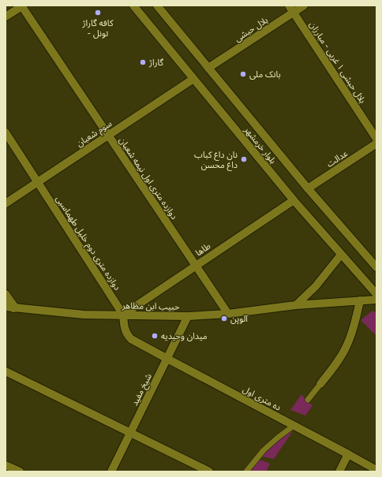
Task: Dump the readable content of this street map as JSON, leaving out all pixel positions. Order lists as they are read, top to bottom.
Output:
{
  "streets": {
    "street": [
      "بلال حبشی",
      "بلال حبشی ۱ غربی - مبارزان",
      "سوم شعبان",
      "بلوار خرمشهر",
      "عدالت",
      "دوازده متری اول نیمه شعبان",
      "دوازده متری دوم خلیل طهماسبی",
      "طاها",
      "حبیب ابن مظاهر",
      "شیخ مفید",
      "ده متری اول"
    ]
  },
  "crossings": [
    ["بلال حبشی", "بلال حبشی ۱ غربی - مبارزان"],
    ["بلال حبشی", "بلوار خرمشهر"],
    ["سوم شعبان", "بلوار خرمشهر"],
    ["سوم شعبان", "دوازده متری اول نیمه شعبان"],
    ["سوم شعبان", "دوازده متری دوم خلیل طهماسبی"],
    ["بلوار خرمشهر", "عدالت"],
    ["بلوار خرمشهر", "طاها"],
    ["دوازده متری اول نیمه شعبان", "طاها"],
    ["دوازده متری اول نیمه شعبان", "حبیب ابن مظاهر"],
    ["دوازده متری دوم خلیل طهماسبی", "طاها"],
    ["دوازده متری دوم خلیل طهماسبی", "حبیب ابن مظاهر"],
    ["دوازده متری دوم خلیل طهماسبی", "ده متری اول"],
    ["طاها", "حبیب ابن مظاهر"],
    ["طاها", "ده متری اول"],
    ["حبیب ابن مظاهر", "شیخ مفید"],
    ["حبیب ابن مظاهر", "ده متری اول"],
    ["شیخ مفید", "ده متری اول"]
  ],
  "places": [
    "کافه گاراژ - تونل",
    "گاراژ",
    "بانک ملی",
    "نان داغ کباب داغ محسن",
    "آلوپن",
    "میدان وحیدیه"
  ]
}
